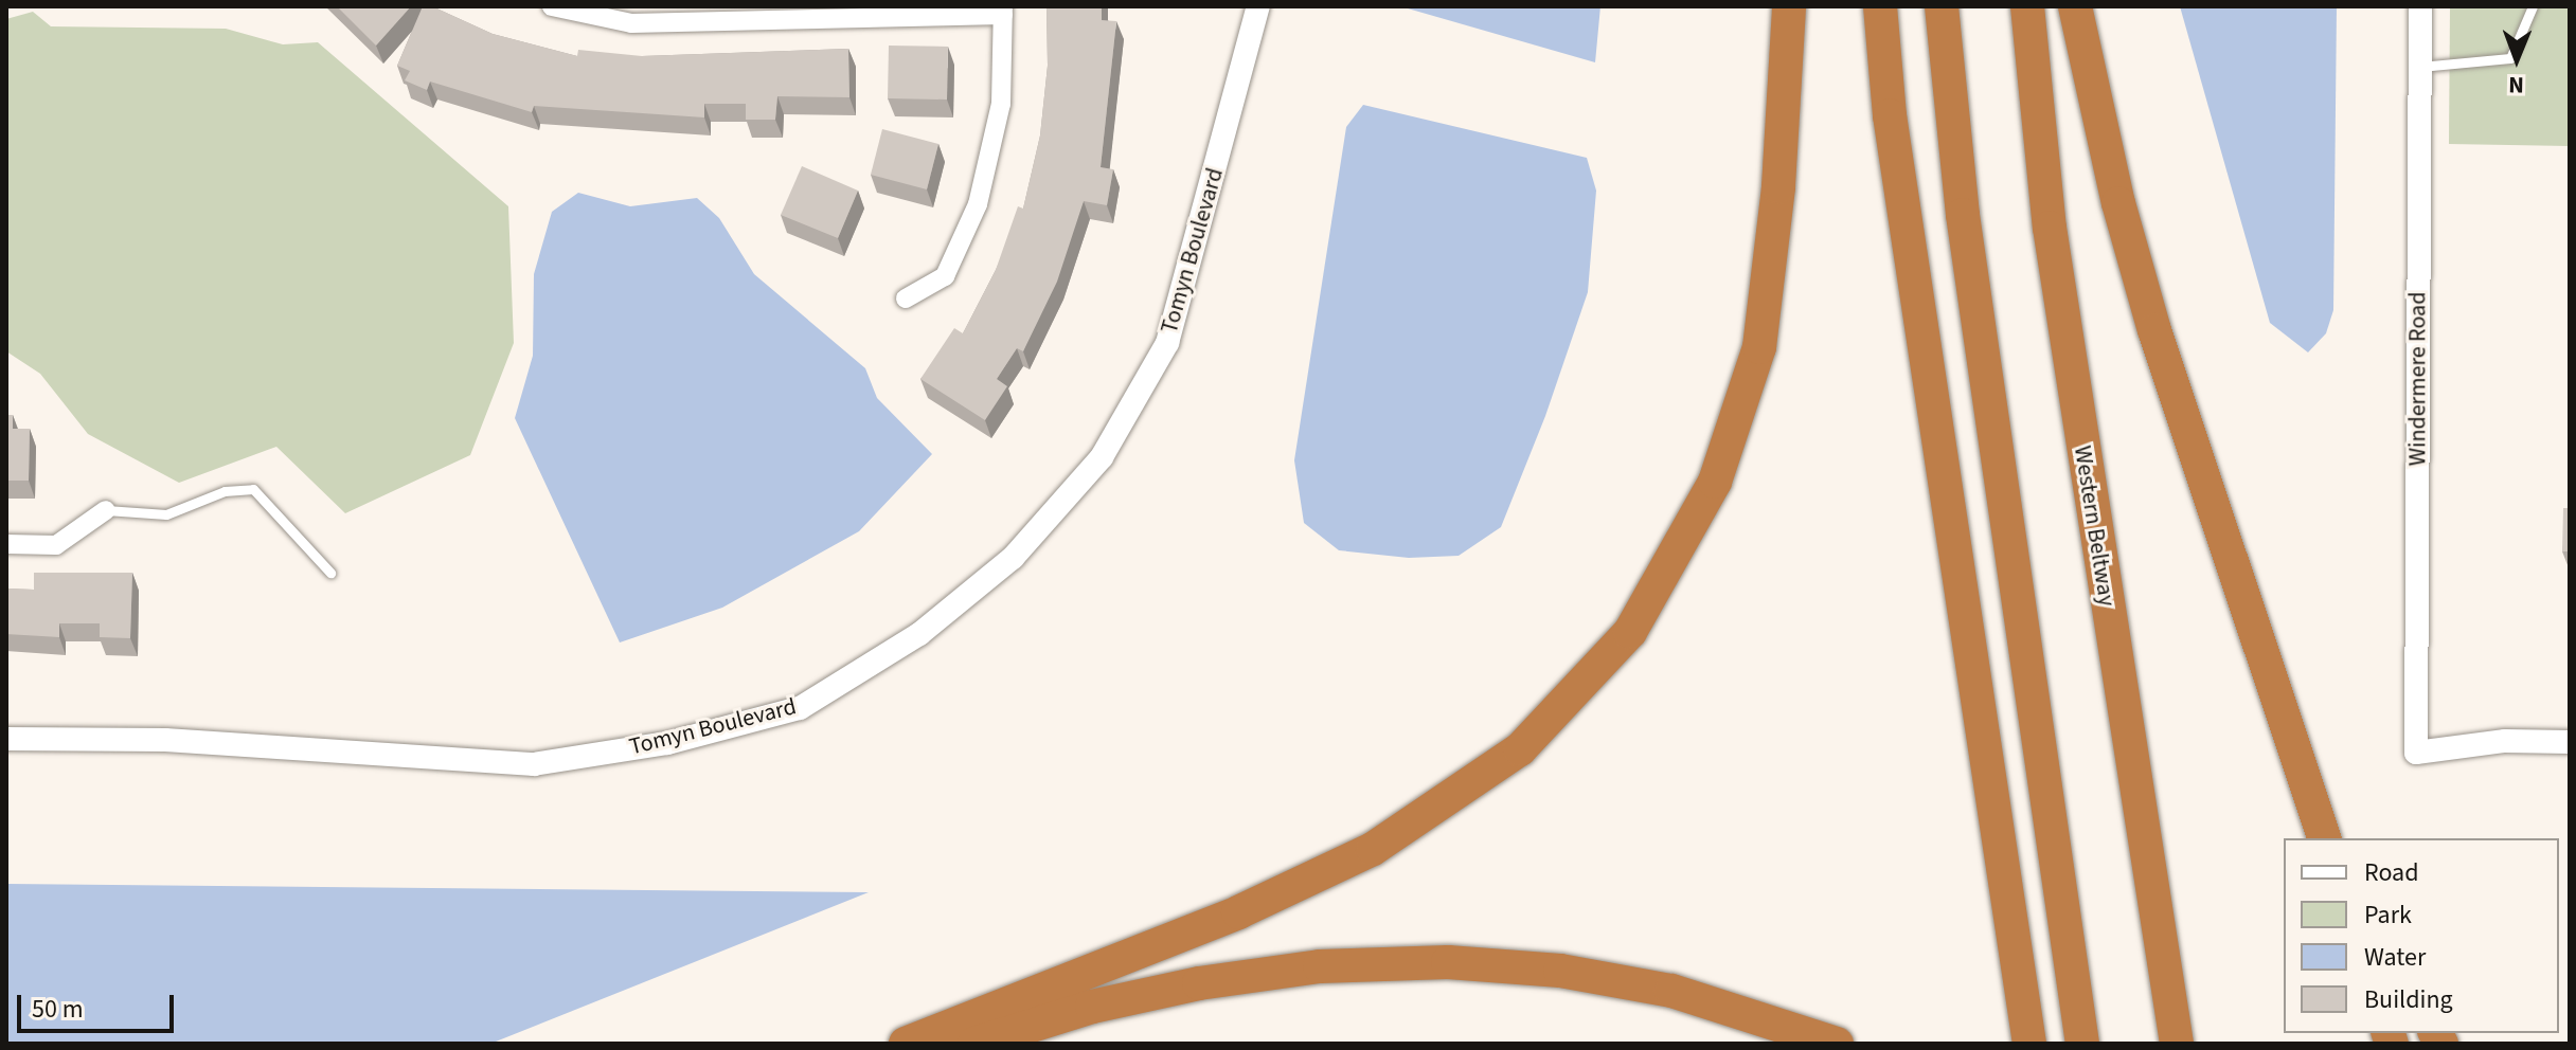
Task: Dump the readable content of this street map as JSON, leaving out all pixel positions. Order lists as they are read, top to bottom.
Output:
{
  "streets": {
    "highway": ["Western Beltway"],
    "street": ["Tomyn Boulevard", "Windermere Road"]
  },
  "legend": [
    "Road",
    "Park",
    "Water",
    "Building"
  ],
  "scale_bar": "50 m",
  "north": "bottom"
}
